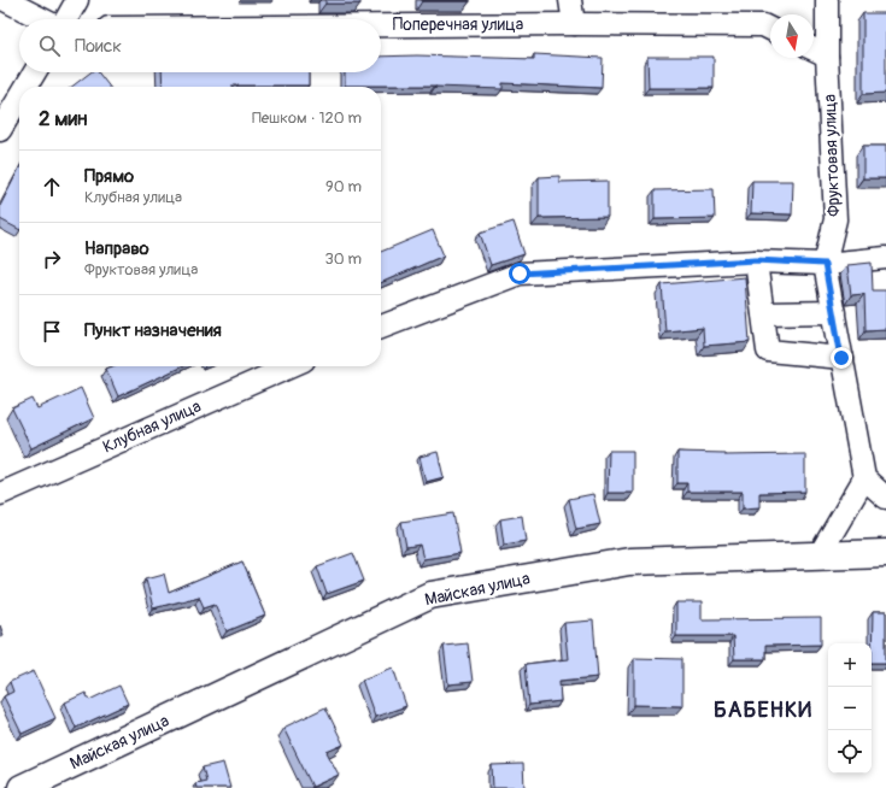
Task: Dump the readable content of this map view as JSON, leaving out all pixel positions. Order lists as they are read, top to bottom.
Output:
{
  "streets": {
    "street": [
      "Поперечная улица",
      "Фруктовая улица",
      "Клубная улица",
      "Майская улица"
    ]
  },
  "districts": ["БАБЕНКИ"],
  "north": "bottom",
  "page": {
    "search": "Поиск",
    "heading": ["2 мин", "Пешком · 120 m"],
    "list": [
      ["Прямо", "Клубная улица", "90 m"],
      ["Направо", "Фруктовая улица", "30 m"],
      "Пункт назначения"
    ],
    "map_buttons": ["+", "−"]
  }
}
